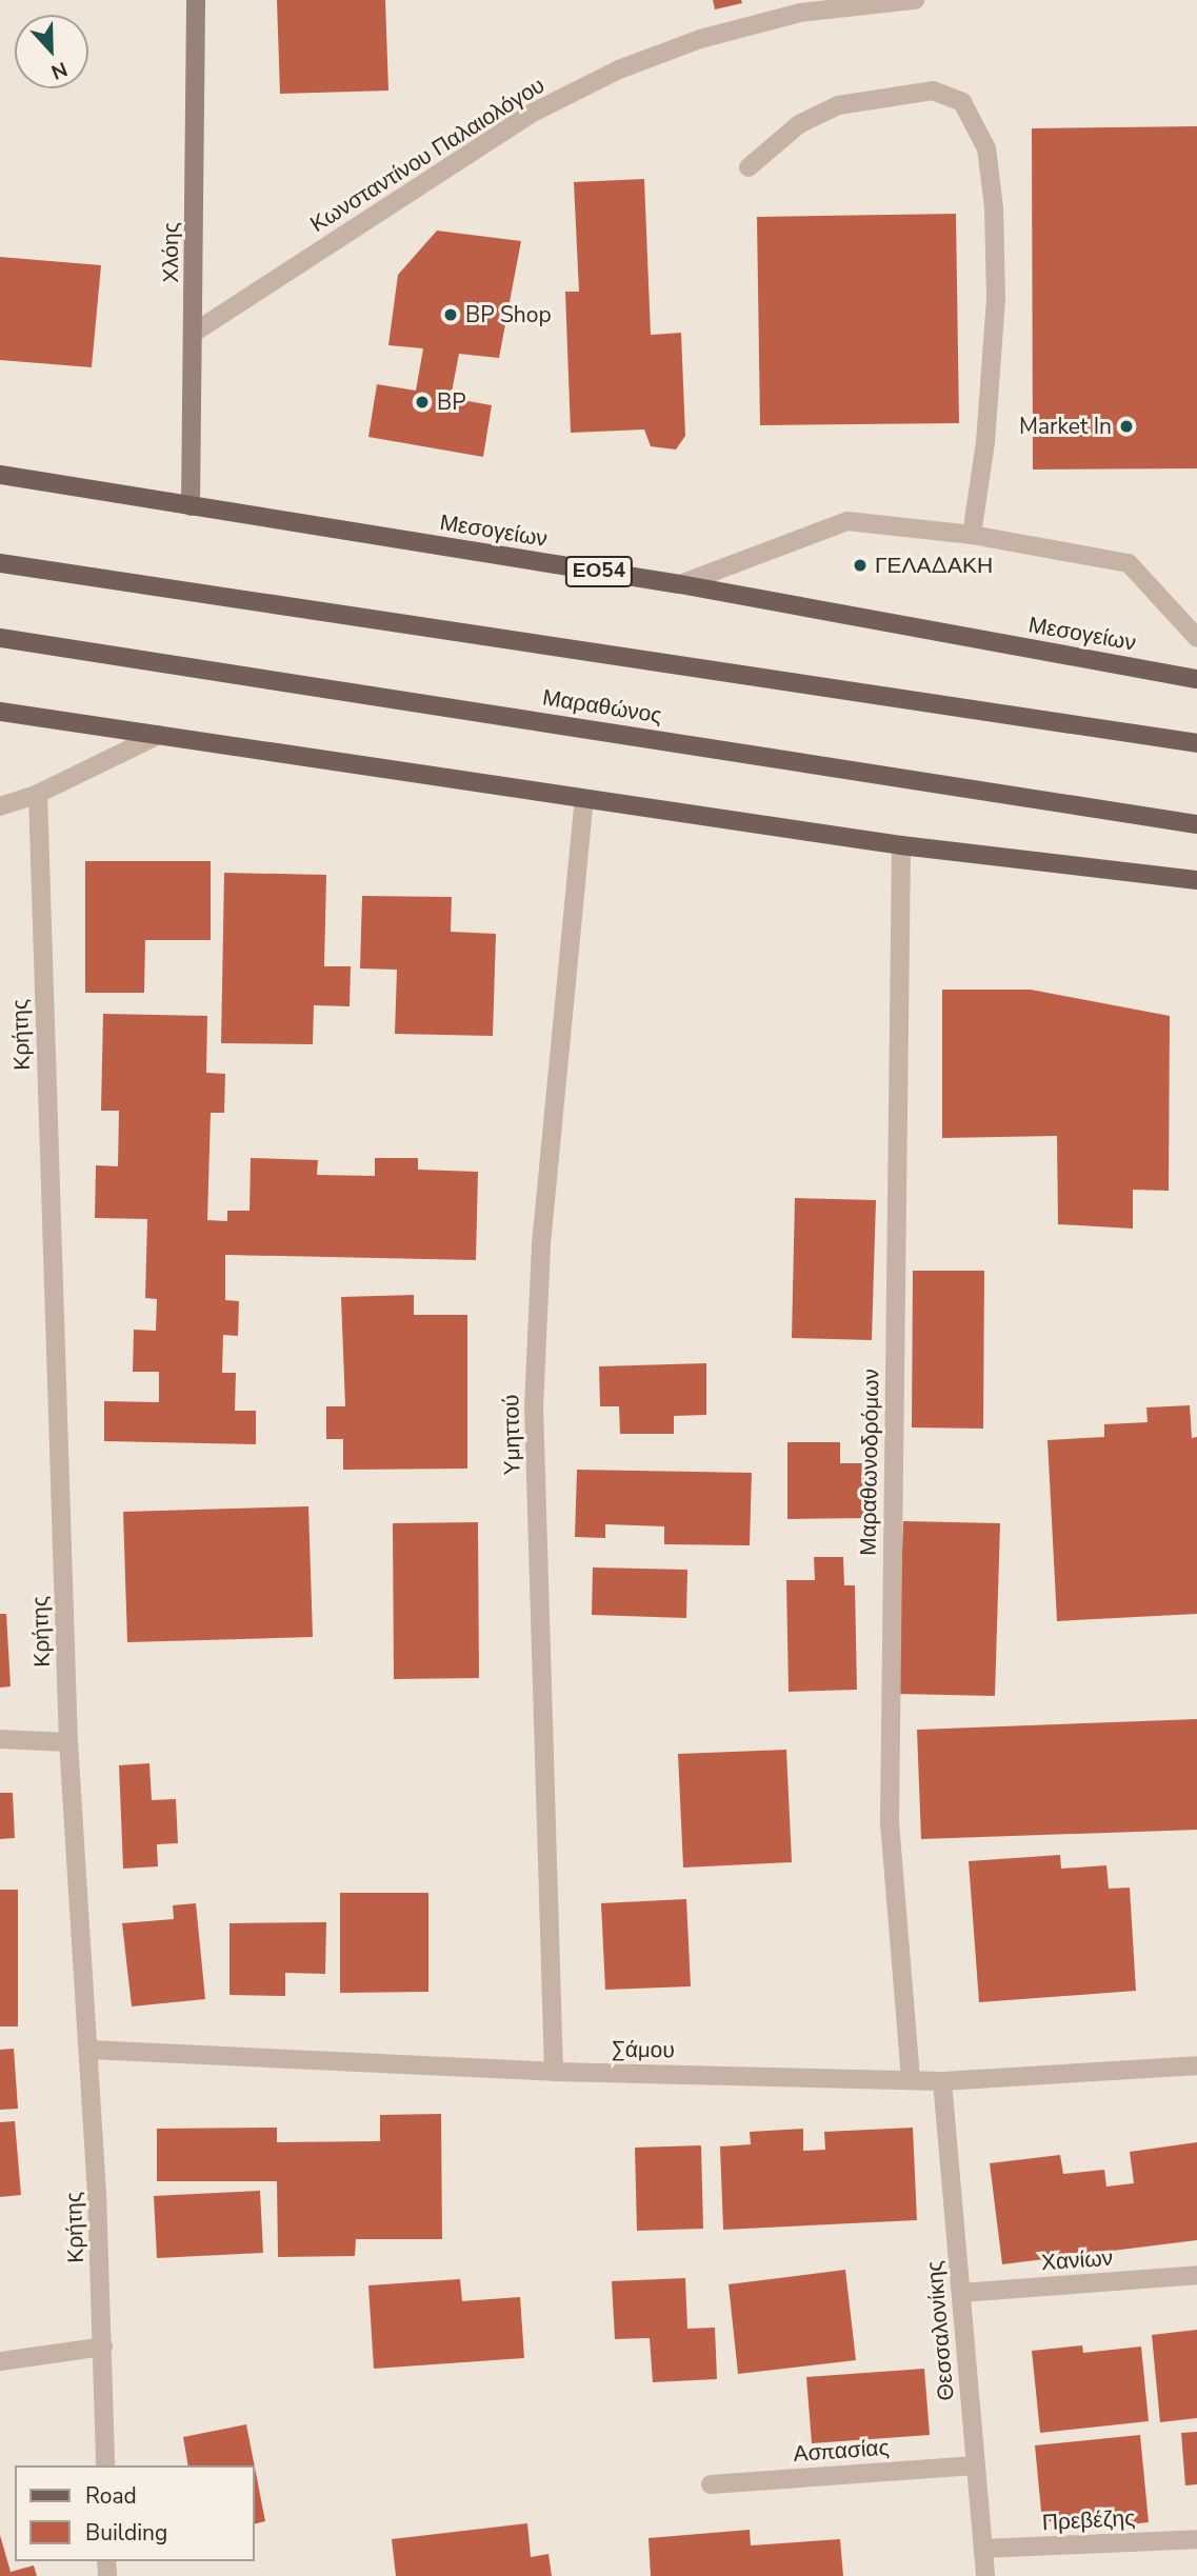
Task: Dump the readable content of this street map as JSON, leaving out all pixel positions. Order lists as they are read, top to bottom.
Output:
{
  "streets": {
    "main road": ["Μεσογείων", "ΕΟ54", "Μαραθώνος"],
    "street": [
      "Κωνσταντίνου Παλαιολόγου",
      "Χλόης",
      "Κρήτης",
      "Υμηττού",
      "Μαραθωνοδρόμων",
      "Σάμου",
      "Χανίων",
      "Θεσσαλονίκης",
      "Ασπασίας",
      "Πρεβέζης"
    ]
  },
  "crossings": [
    ["Κωνσταντίνου Παλαιολόγου", "Χλόης"],
    ["Χλόης", "Μεσογείων"],
    ["Κρήτης", "Σάμου"],
    ["Υμηττού", "Σάμου"],
    ["Μαραθωνοδρόμων", "Σάμου"],
    ["Σάμου", "Θεσσαλονίκης"],
    ["Χανίων", "Θεσσαλονίκης"],
    ["Θεσσαλονίκης", "Ασπασίας"],
    ["Θεσσαλονίκης", "Πρεβέζης"]
  ],
  "places": [
    "BP Shop",
    "BP",
    "Market In",
    "ΓΕΛΑΔΑΚΗ"
  ],
  "legend": ["Road", "Building"],
  "north": "bottom"
}
